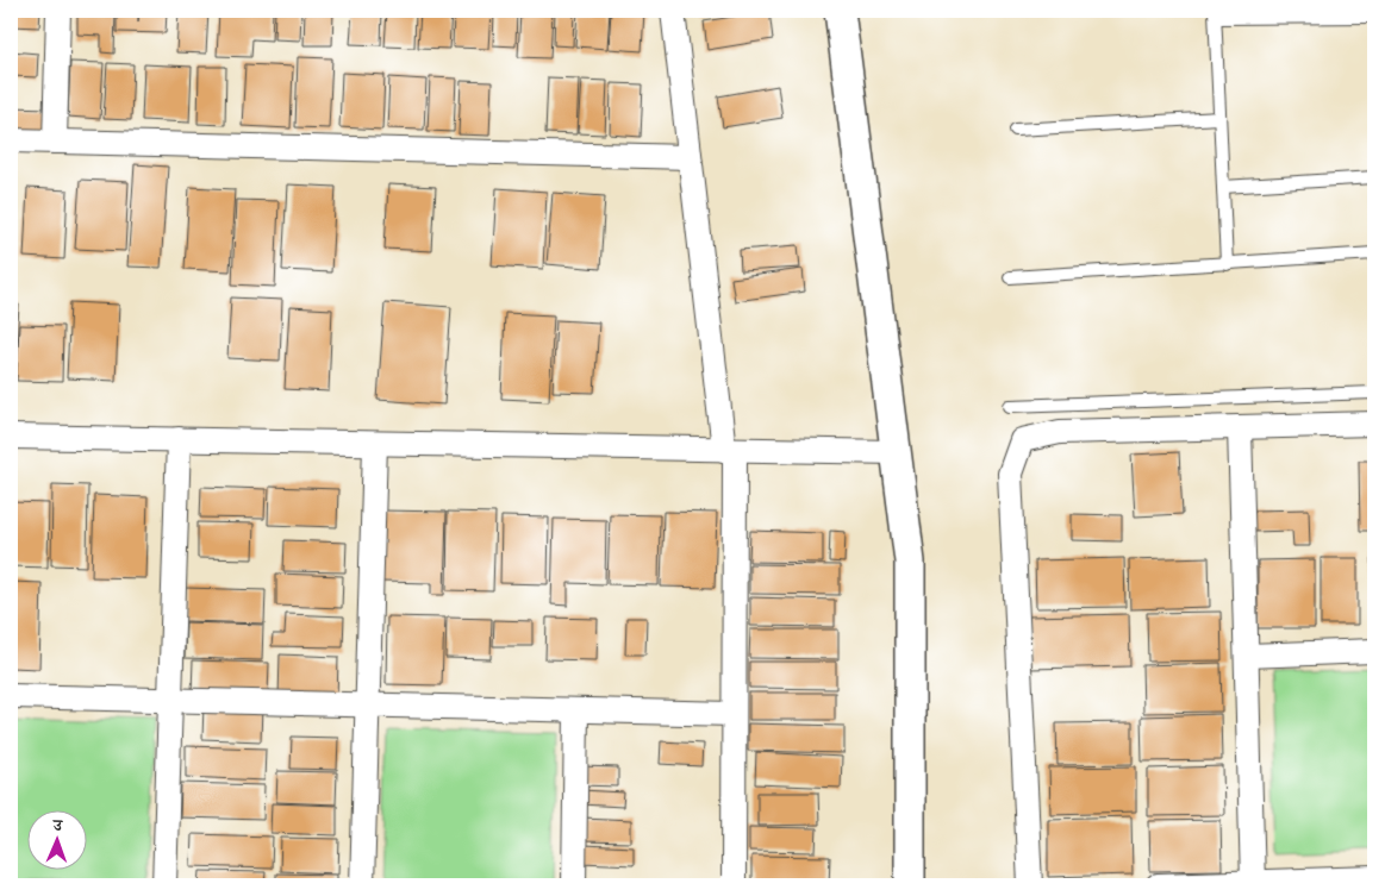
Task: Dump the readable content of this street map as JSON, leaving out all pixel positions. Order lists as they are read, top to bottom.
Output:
{
  "north": "top"
}
